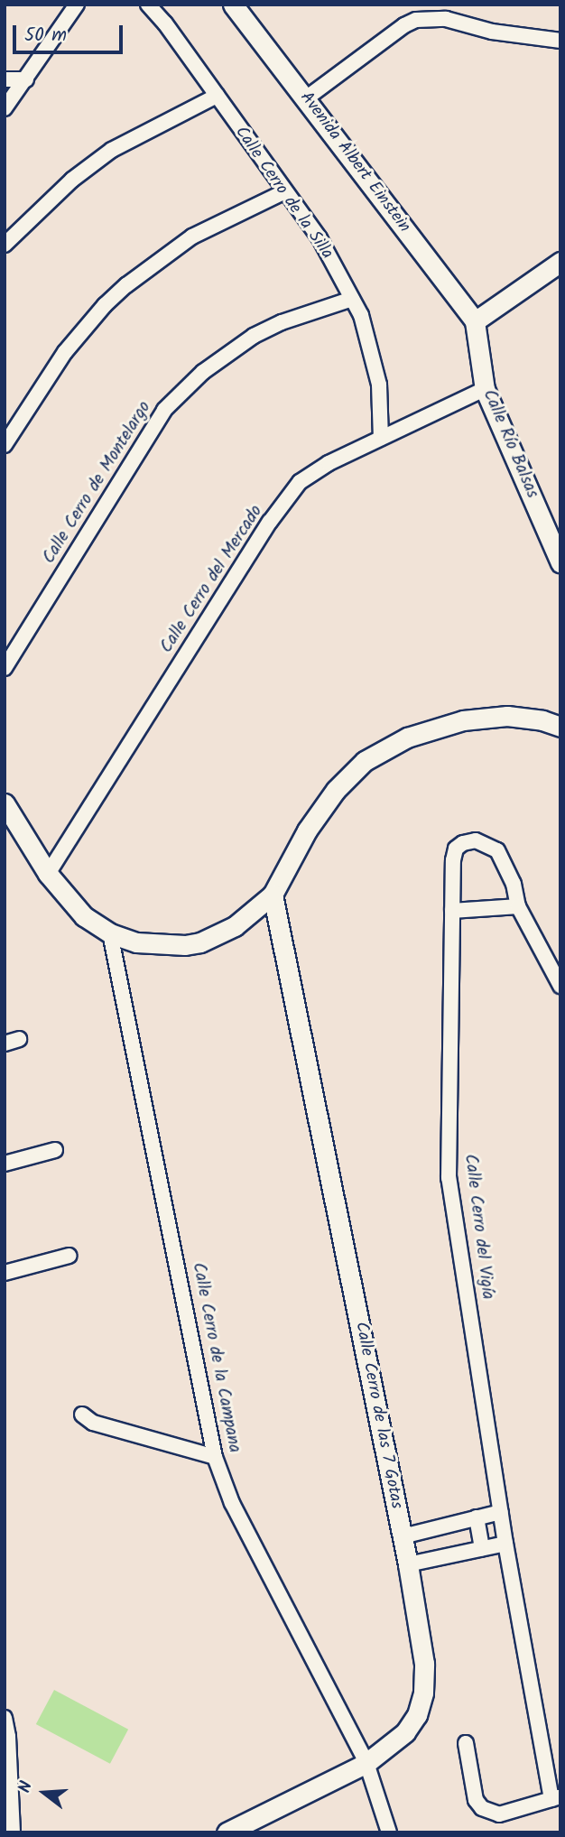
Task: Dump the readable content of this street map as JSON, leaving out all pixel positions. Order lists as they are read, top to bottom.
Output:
{
  "streets": {
    "street": [
      "Avenida Albert Einstein",
      "Calle Cerro de la Silla",
      "Calle Río Balsas",
      "Calle Cerro de Montelargo",
      "Calle Cerro del Mercado",
      "Calle Cerro del Vigía",
      "Calle Cerro de la Campana",
      "Calle Cerro de las 7 Gotas"
    ]
  },
  "crossings": [
    ["Avenida Albert Einstein", "Calle Río Balsas"],
    ["Calle Cerro de la Silla", "Calle Cerro de Montelargo"],
    ["Calle Cerro de la Silla", "Calle Cerro del Mercado"],
    ["Calle Río Balsas", "Calle Cerro del Mercado"],
    ["Calle Cerro de la Campana", "Calle Cerro de las 7 Gotas"]
  ],
  "scale_bar": "50 m",
  "north": "left"
}
